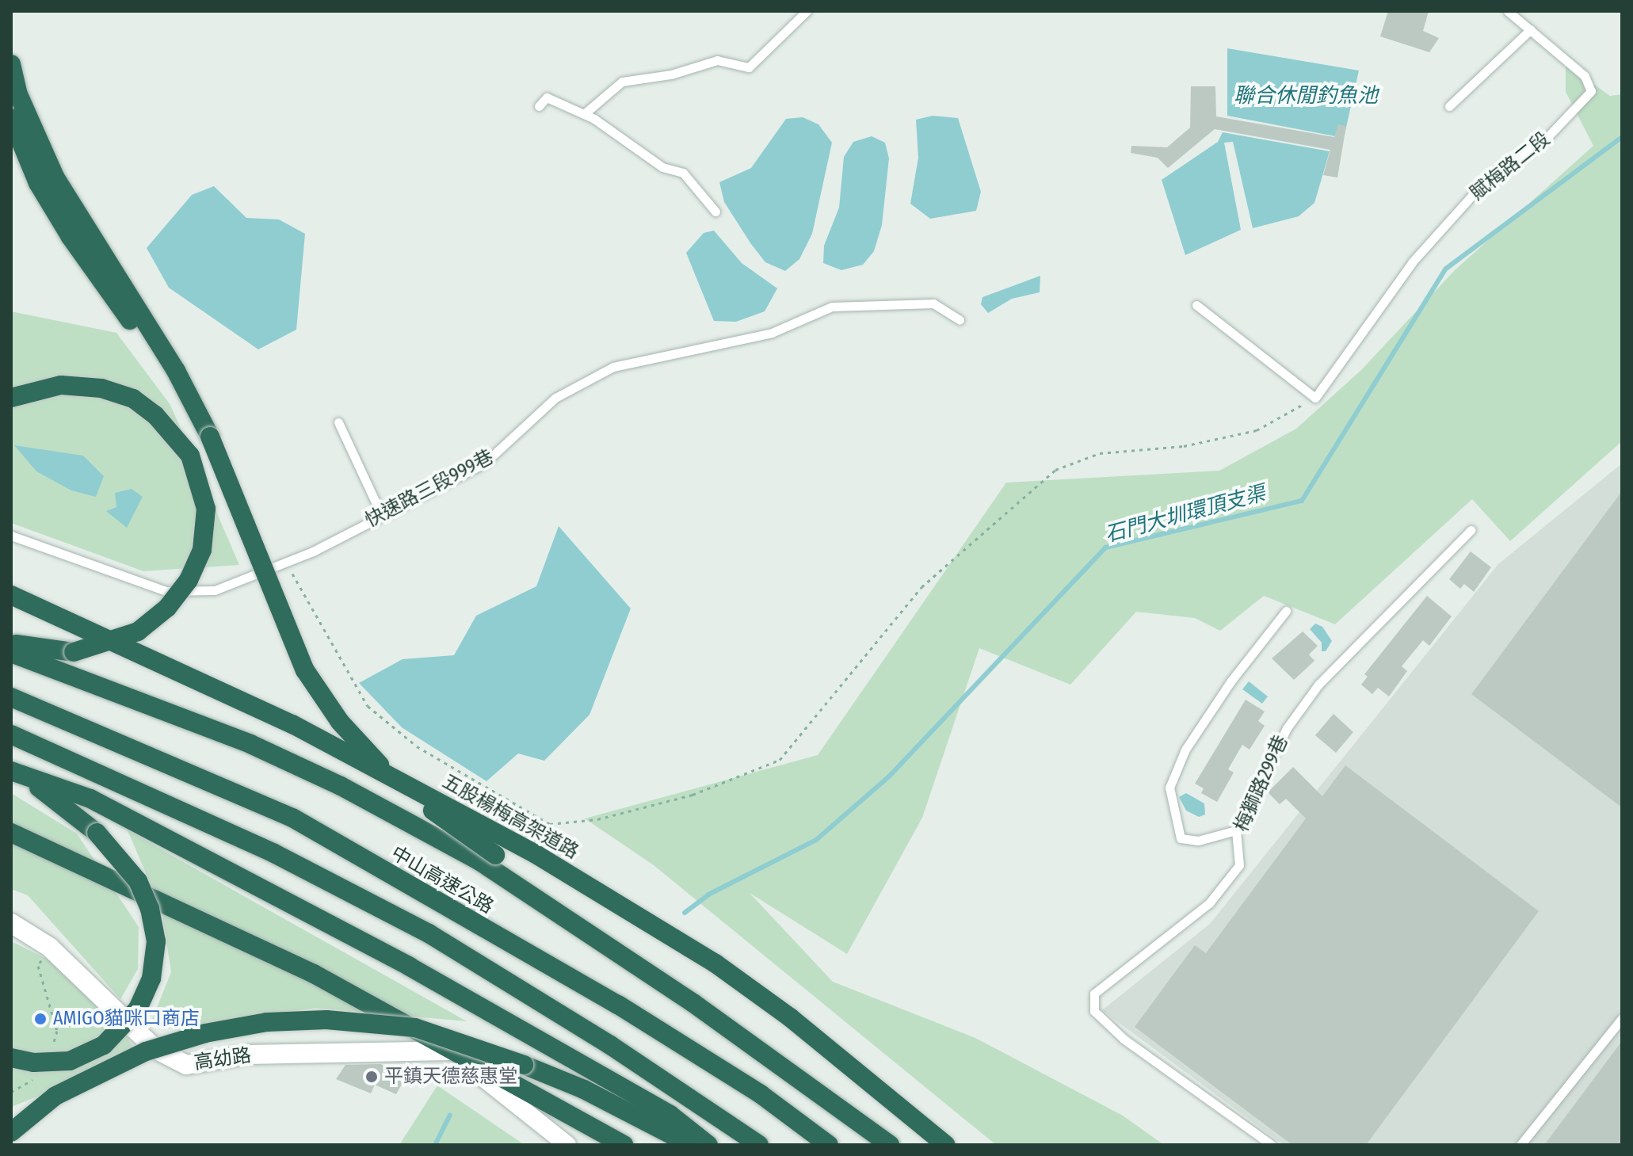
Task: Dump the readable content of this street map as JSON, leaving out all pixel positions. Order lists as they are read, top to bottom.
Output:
{
  "streets": {
    "highway": ["五股楊梅高架道路", "中山高速公路"],
    "street": ["高幼路"],
    "lane": ["賦梅路二段", "快速路三段999巷", "梅獅路299巷"]
  },
  "water": ["聯合休閒釣魚池", "石門大圳環頂支渠"],
  "places": ["AMIGO貓咪口商店", "平鎮天德慈惠堂"]
}
